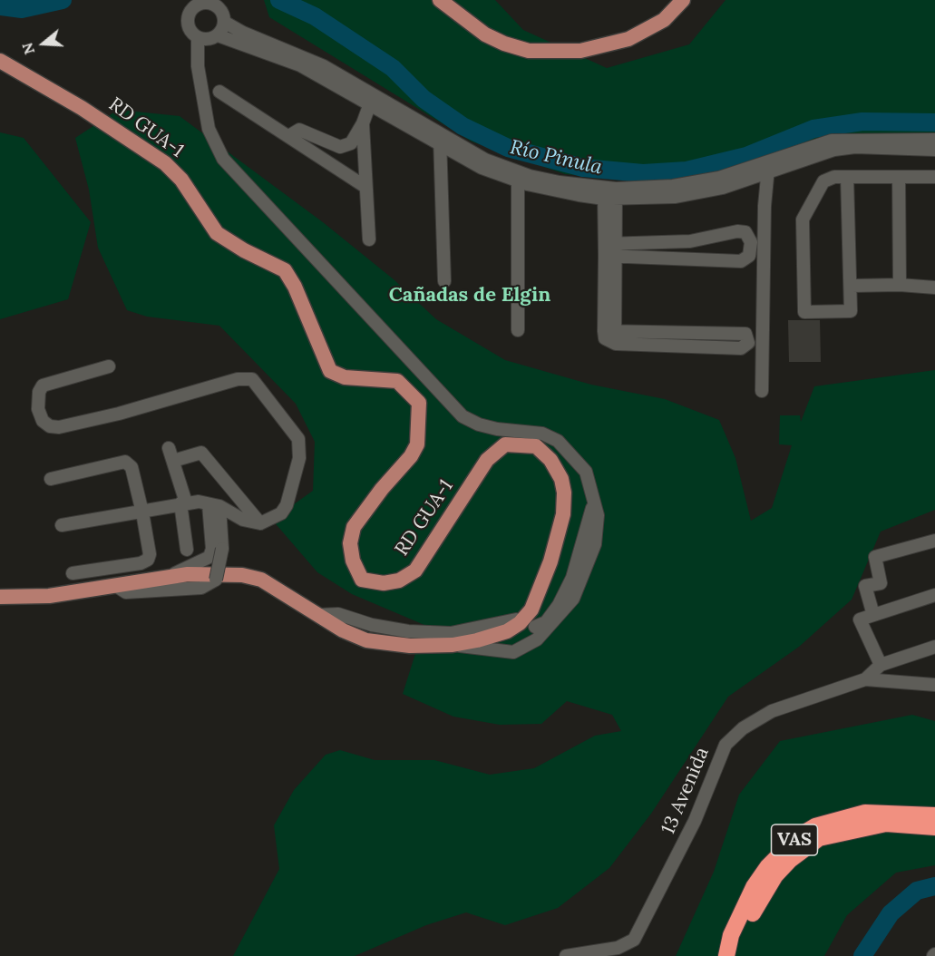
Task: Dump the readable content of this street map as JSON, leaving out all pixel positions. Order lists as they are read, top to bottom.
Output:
{
  "streets": {
    "highway": ["VAS"],
    "main road": ["RD GUA-1"],
    "street": ["13 Avenida"]
  },
  "districts": ["Cañadas de Elgin"],
  "water": ["Río Pinula"],
  "north": "left"
}
